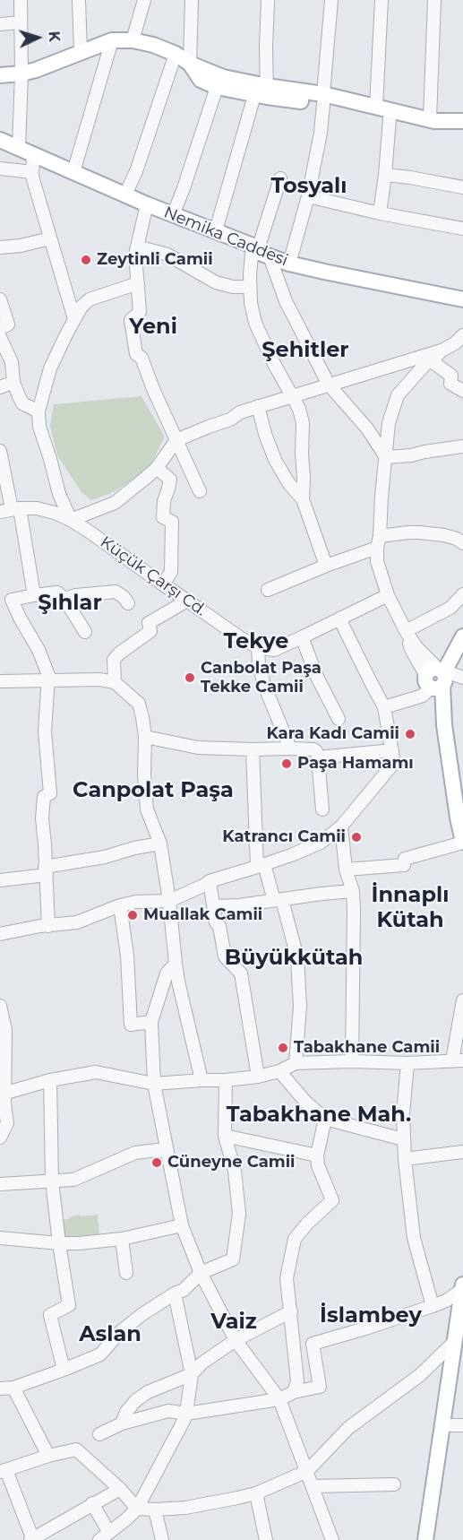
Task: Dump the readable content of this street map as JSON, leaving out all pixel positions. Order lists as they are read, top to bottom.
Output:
{
  "streets": {
    "main road": ["Nemika Caddesi"],
    "street": ["Küçük Çarşı Cd."]
  },
  "districts": [
    "Tosyalı",
    "Yeni",
    "Şehitler",
    "Şıhlar",
    "Tekye",
    "Canpolat Paşa",
    "İnnaplı Kütah",
    "Büyükkütah",
    "Tabakhane Mah.",
    "İslambey",
    "Vaiz",
    "Aslan"
  ],
  "places": [
    "Zeytinli Camii",
    "Canbolat Paşa Tekke Camii",
    "Kara Kadı Camii",
    "Paşa Hamamı",
    "Katrancı Camii",
    "Muallak Camii",
    "Tabakhane Camii",
    "Cüneyne Camii"
  ],
  "north": "right"
}
